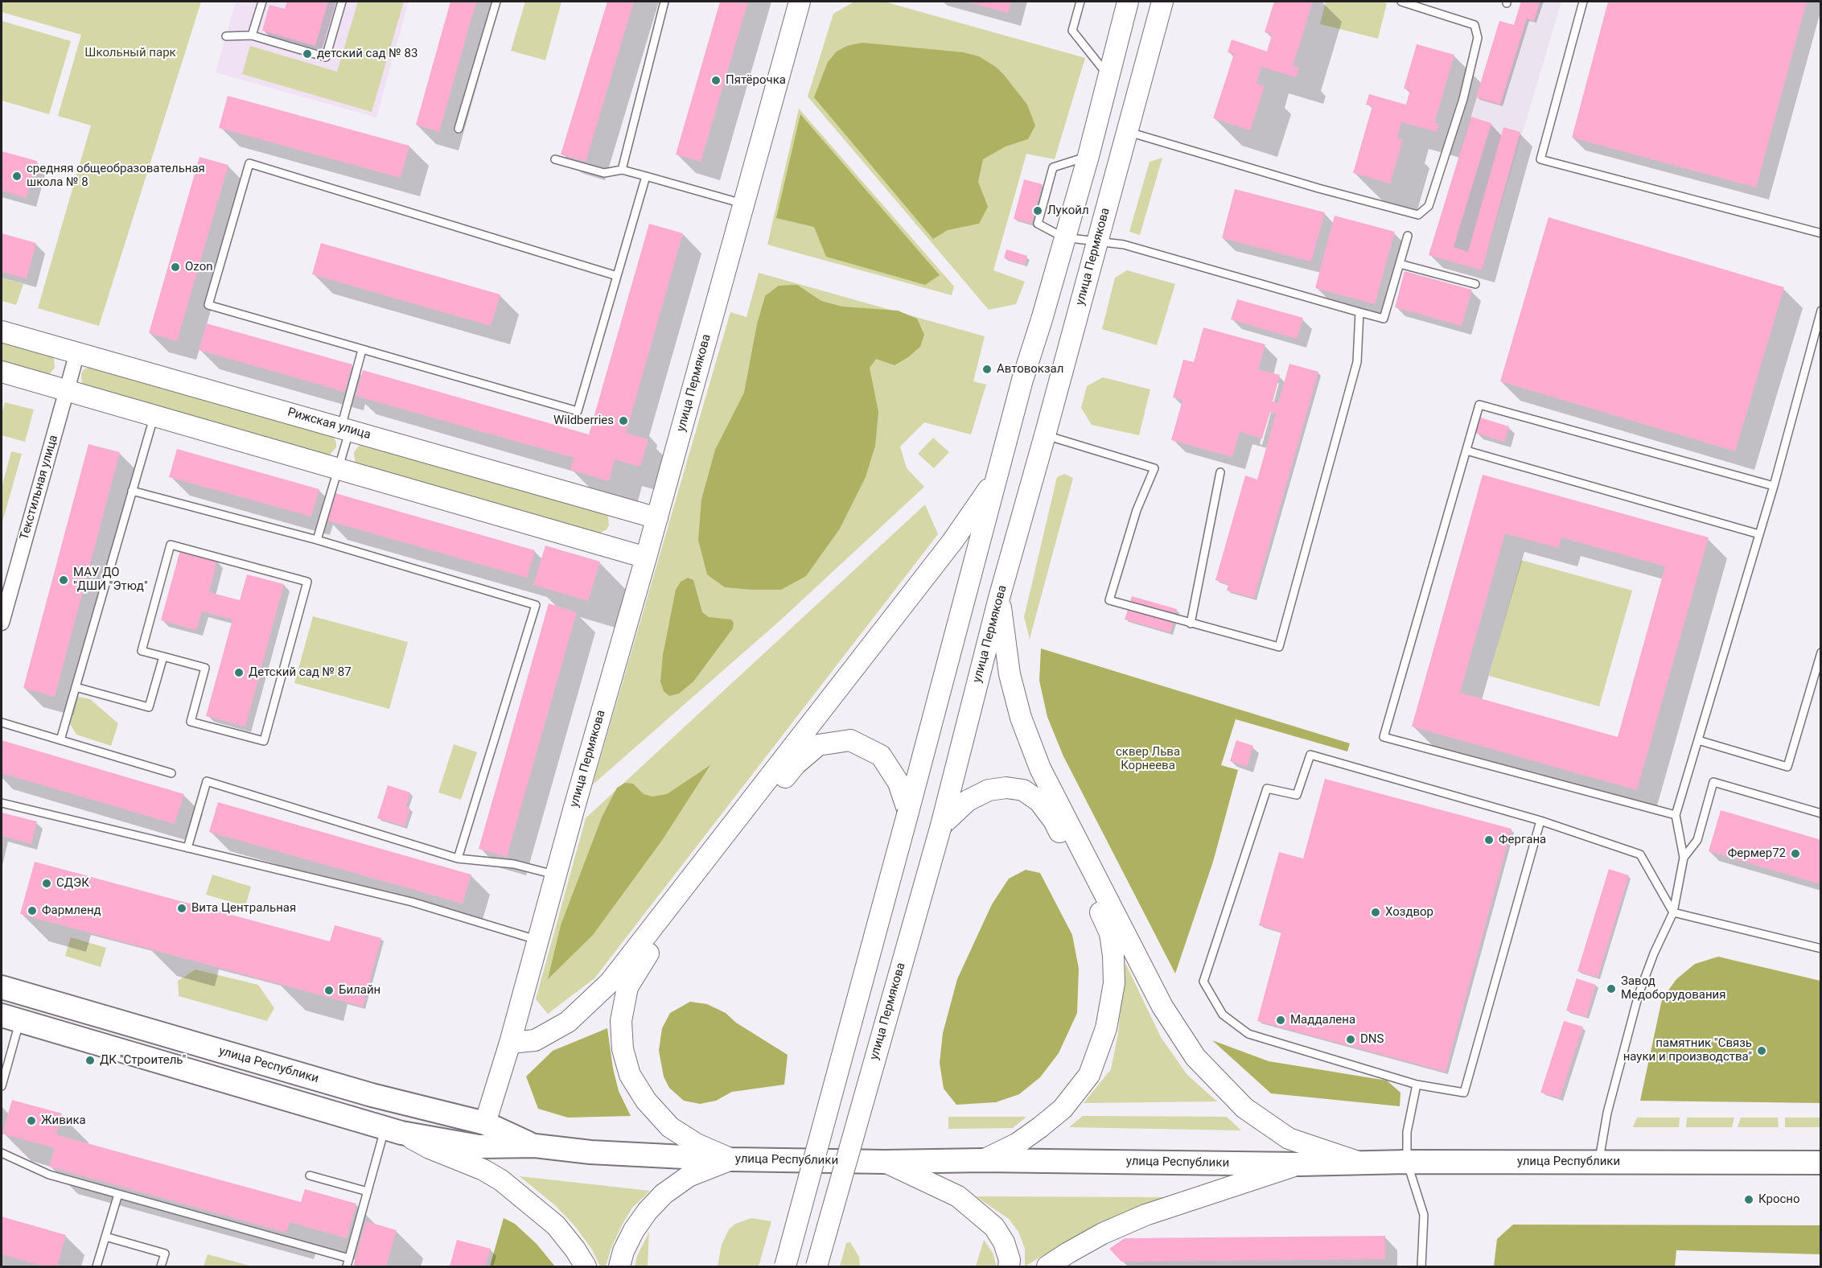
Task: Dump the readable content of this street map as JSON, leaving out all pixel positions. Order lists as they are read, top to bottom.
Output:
{
  "streets": {
    "main road": ["улица Пермякова", "Рижская улица", "улица Республики"],
    "street": ["Текстильная улица"]
  },
  "crossings": [
    ["улица Пермякова", "Рижская улица"],
    ["улица Пермякова", "улица Республики"],
    ["Рижская улица", "Текстильная улица"]
  ],
  "parks": ["Школьный парк", "сквер Льва Корнеева"],
  "places": [
    "детский сад № 83",
    "Пятёрочка",
    "средняя общеобразовательная школа № 8",
    "Лукойл",
    "Ozon",
    "Автовокзал",
    "Wildberries",
    "МАУ ДО \"ДШИ \"Этюд\"",
    "Детский сад № 87",
    "Фергана",
    "Фермер72",
    "СДЭК",
    "Вита Центральная",
    "Фармленд",
    "Хоздвор",
    "Завод Медоборудования",
    "Билайн",
    "Маддалена",
    "DNS",
    "памятник \"Связь науки и производства\"",
    "ДК \"Строитель\"",
    "Живика",
    "Кросно"
  ]
}
